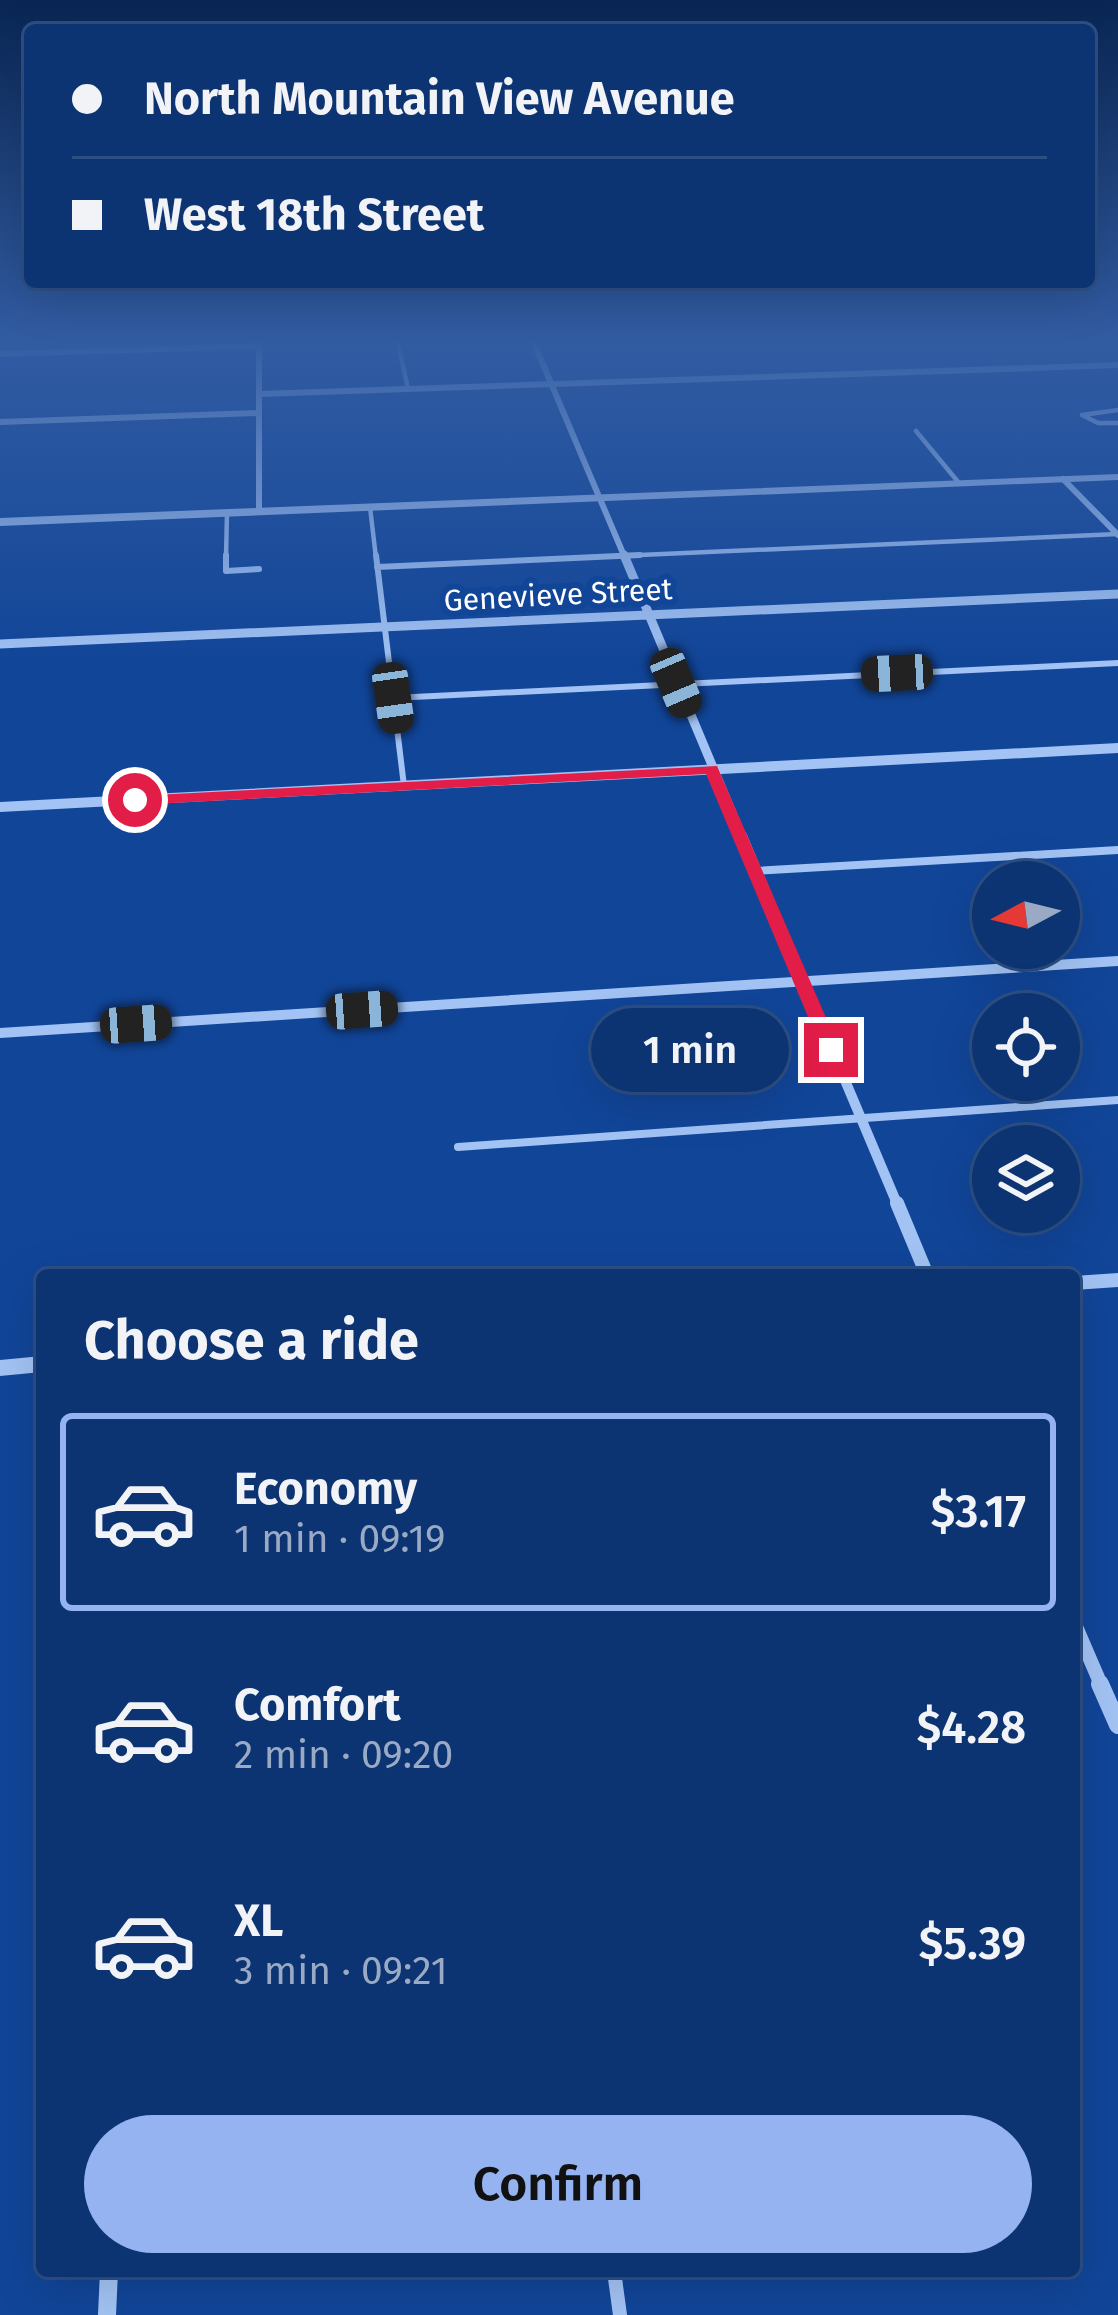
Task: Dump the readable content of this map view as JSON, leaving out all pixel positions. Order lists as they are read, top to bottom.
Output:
{
  "streets": {
    "street": ["Genevieve Street"]
  },
  "north": "left",
  "page": {
    "banner": ["North Mountain View Avenue", "West 18th Street"],
    "bubble": "1 min",
    "heading": "Choose a ride",
    "list": [
      {
        "name": "Economy",
        "note": "1 min · 09:19",
        "value": "$3.17"
      },
      {
        "name": "Comfort",
        "note": "2 min · 09:20",
        "value": "$4.28"
      },
      {
        "name": "XL",
        "note": "3 min · 09:21",
        "value": "$5.39"
      }
    ],
    "buttons": "Confirm"
  }
}
